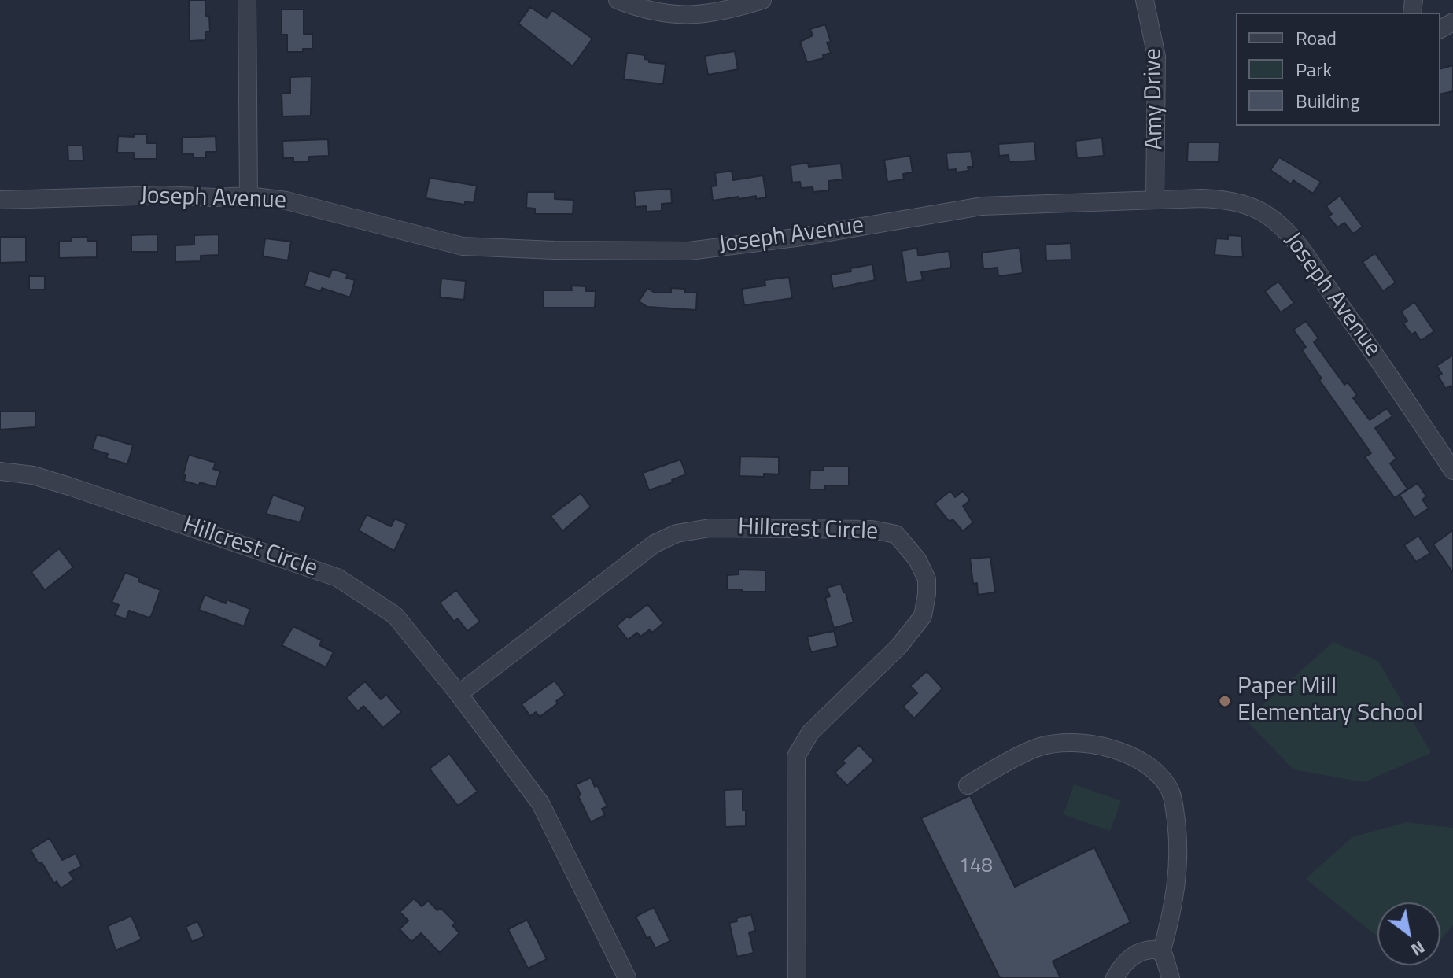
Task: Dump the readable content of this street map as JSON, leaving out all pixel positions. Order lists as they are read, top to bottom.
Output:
{
  "streets": {
    "street": ["Amy Drive", "Joseph Avenue", "Hillcrest Circle"]
  },
  "crossings": [
    ["Amy Drive", "Joseph Avenue"]
  ],
  "places": ["Paper Mill Elementary School"],
  "house_numbers": ["148"],
  "legend": ["Road", "Park", "Building"],
  "north": "bottom right"
}
